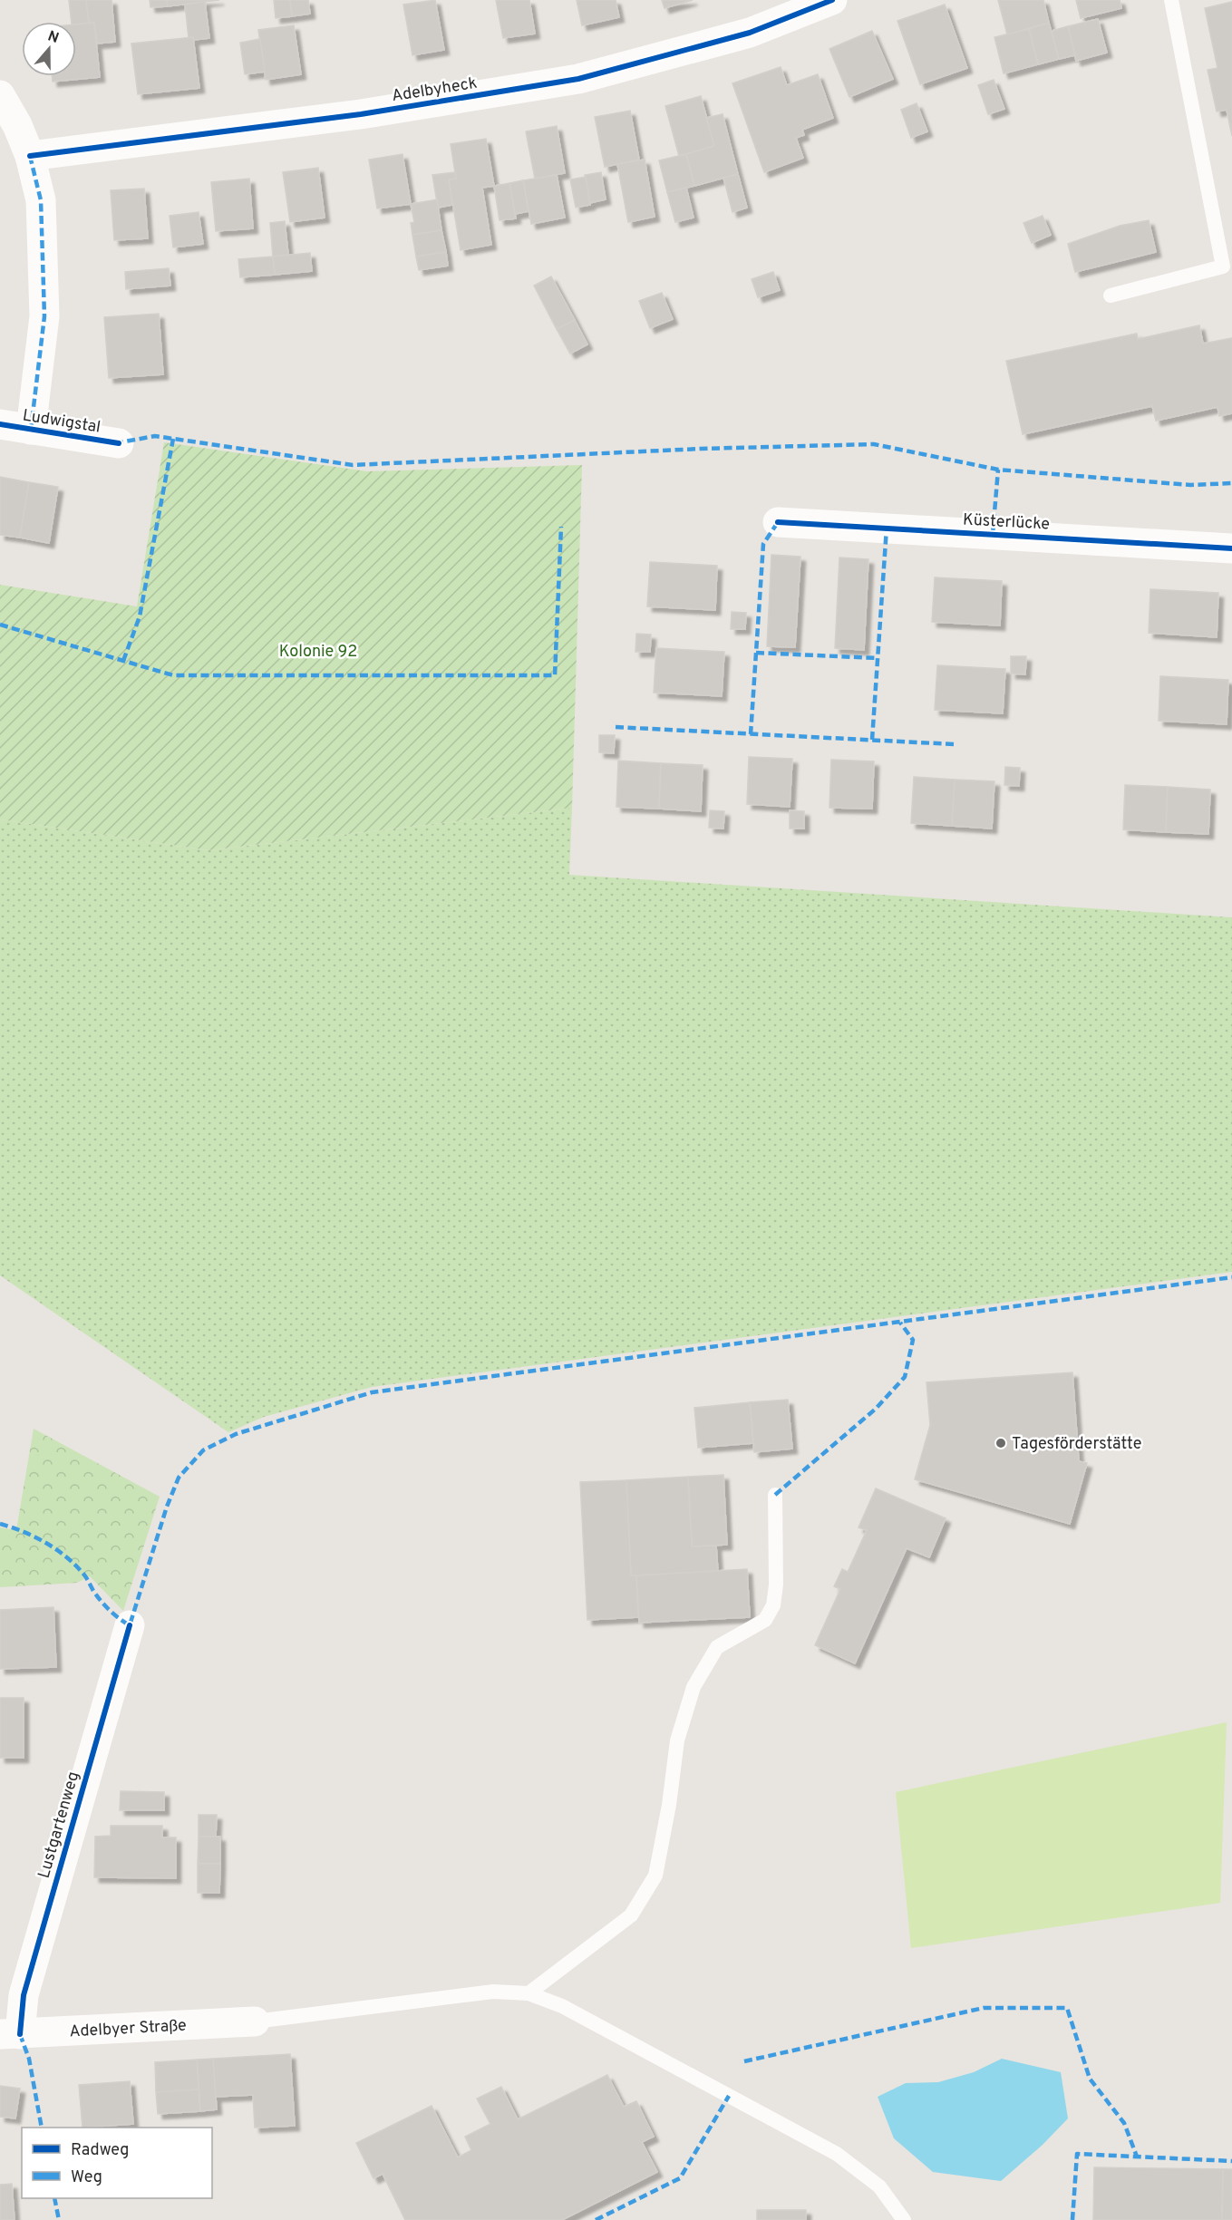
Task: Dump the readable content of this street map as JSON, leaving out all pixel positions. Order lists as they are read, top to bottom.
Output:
{
  "streets": {
    "street": [
      "Adelbyheck",
      "Ludwigstal",
      "Küsterlücke",
      "Lustgartenweg",
      "Adelbyer Straße"
    ]
  },
  "crossings": [
    ["Adelbyheck", "Ludwigstal"],
    ["Lustgartenweg", "Adelbyer Straße"]
  ],
  "parks": ["Kolonie 92"],
  "places": ["Tagesförderstätte"],
  "legend": ["Radweg", "Weg"],
  "north": "top"
}
